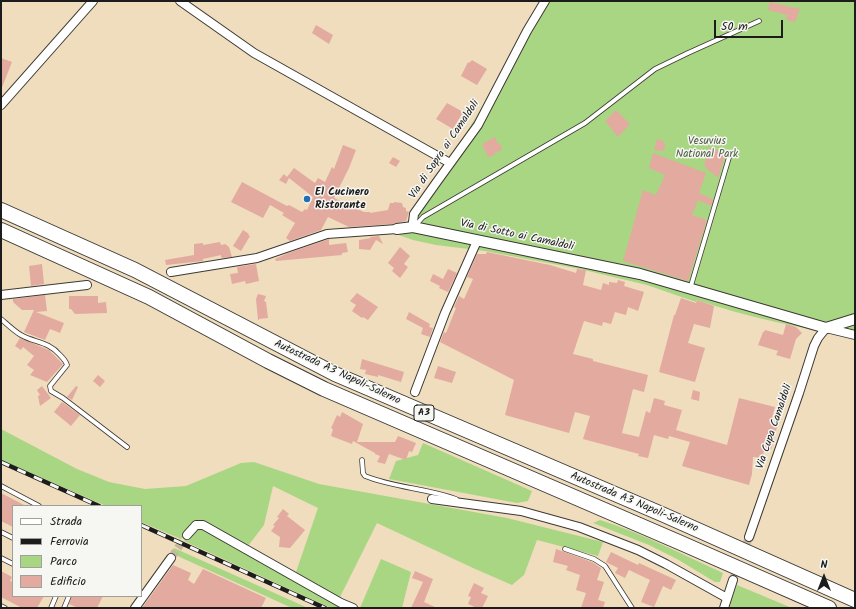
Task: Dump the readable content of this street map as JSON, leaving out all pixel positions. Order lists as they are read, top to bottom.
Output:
{
  "streets": {
    "highway": ["Autostrada A3 Napoli-Salerno", "A3"],
    "street": ["Via di Sopra ai Camaldoli", "Via di Sotto ai Camaldoli", "Via Cupa Camaldoli"]
  },
  "crossings": [
    ["Via di Sopra ai Camaldoli", "Via di Sotto ai Camaldoli"],
    ["Via di Sotto ai Camaldoli", "Via Cupa Camaldoli"]
  ],
  "parks": ["Vesuvius National Park"],
  "places": ["El Cucinero Ristorante"],
  "legend": [
    "Strada",
    "Ferrovia",
    "Parco",
    "Edificio"
  ],
  "scale_bar": "50 m",
  "north": "top"
}
